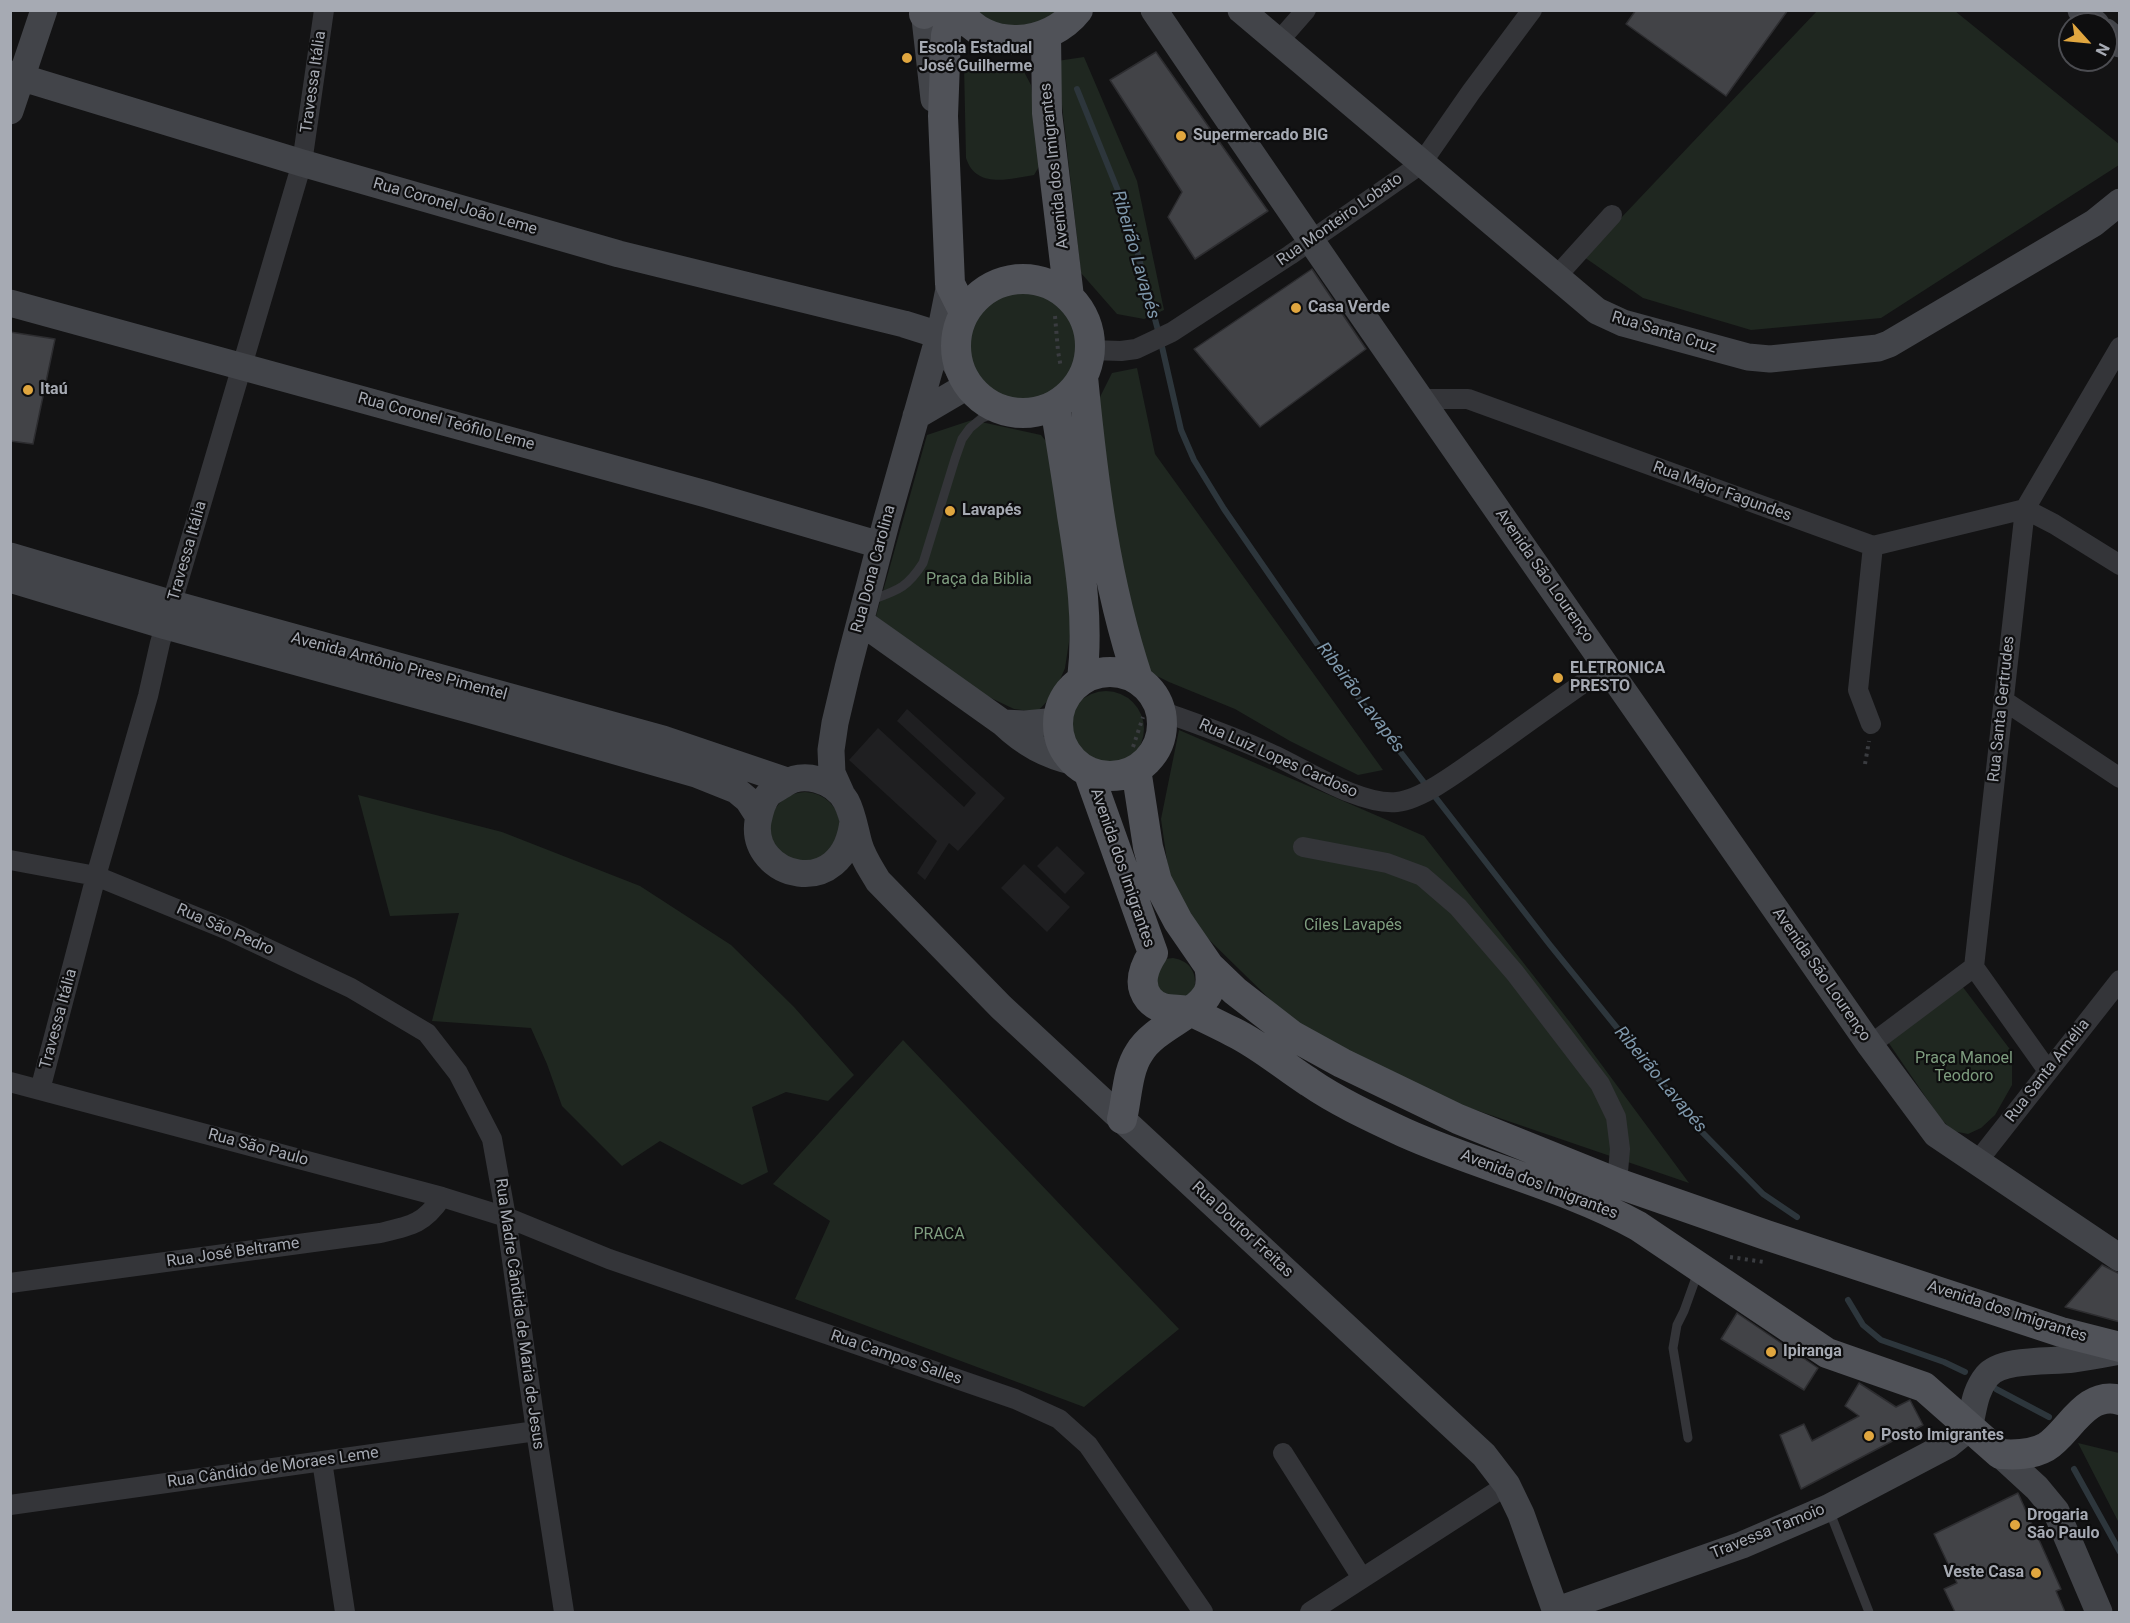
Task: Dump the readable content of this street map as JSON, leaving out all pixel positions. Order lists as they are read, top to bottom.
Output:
{
  "streets": {
    "main road": ["Avenida dos Imigrantes"],
    "street": [
      "Travessa Itália",
      "Rua Coronel João Leme",
      "Rua Monteiro Lobato",
      "Rua Santa Cruz",
      "Rua Coronel Teófilo Leme",
      "Rua Major Fagundes",
      "Rua Dona Carolina",
      "Avenida São Lourenço",
      "Avenida Antônio Pires Pimentel",
      "Rua Santa Gertrudes",
      "Rua Luiz Lopes Cardoso",
      "Rua São Pedro",
      "Rua Santa Amélia",
      "Rua São Paulo",
      "Rua Doutor Freitas",
      "Rua José Beltrame",
      "Rua Madre Cândida de Maria de Jesus",
      "Rua Campos Salles",
      "Rua Cândido de Moraes Leme",
      "Travessa Tamoio"
    ]
  },
  "crossings": [
    ["Travessa Itália", "Rua Coronel João Leme"],
    ["Travessa Itália", "Rua Coronel Teófilo Leme"],
    ["Travessa Itália", "Avenida Antônio Pires Pimentel"],
    ["Travessa Itália", "Rua São Pedro"],
    ["Travessa Itália", "Rua São Paulo"],
    ["Avenida dos Imigrantes", "Rua Coronel João Leme"],
    ["Avenida dos Imigrantes", "Rua Monteiro Lobato"],
    ["Avenida dos Imigrantes", "Rua Dona Carolina"],
    ["Avenida dos Imigrantes", "Rua Luiz Lopes Cardoso"],
    ["Avenida dos Imigrantes", "Travessa Tamoio"],
    ["Rua Coronel João Leme", "Rua Monteiro Lobato"],
    ["Rua Coronel João Leme", "Rua Dona Carolina"],
    ["Rua Monteiro Lobato", "Rua Santa Cruz"],
    ["Rua Monteiro Lobato", "Rua Dona Carolina"],
    ["Rua Monteiro Lobato", "Avenida São Lourenço"],
    ["Rua Coronel Teófilo Leme", "Rua Dona Carolina"],
    ["Rua Major Fagundes", "Avenida São Lourenço"],
    ["Rua Dona Carolina", "Avenida Antônio Pires Pimentel"],
    ["Rua Dona Carolina", "Rua Doutor Freitas"],
    ["Avenida São Lourenço", "Rua Luiz Lopes Cardoso"],
    ["Avenida São Lourenço", "Rua Santa Amélia"],
    ["Avenida Antônio Pires Pimentel", "Rua Doutor Freitas"],
    ["Rua São Pedro", "Rua Madre Cândida de Maria de Jesus"],
    ["Rua São Paulo", "Rua José Beltrame"],
    ["Rua São Paulo", "Rua Madre Cândida de Maria de Jesus"],
    ["Rua São Paulo", "Rua Campos Salles"],
    ["Rua Doutor Freitas", "Travessa Tamoio"],
    ["Rua Madre Cândida de Maria de Jesus", "Rua Campos Salles"],
    ["Rua Madre Cândida de Maria de Jesus", "Rua Cândido de Moraes Leme"]
  ],
  "water": ["Ribeirão Lavapés"],
  "parks": [
    "Praça da Biblia",
    "Cíles Lavapés",
    "Praça Manoel Teodoro",
    "PRACA"
  ],
  "places": [
    "Escola Estadual José Guilherme",
    "Supermercado BIG",
    "Casa Verde",
    "Itaú",
    "Lavapés",
    "ELETRONICA PRESTO",
    "Ipiranga",
    "Posto Imigrantes",
    "Drogaria São Paulo",
    "Veste Casa"
  ],
  "north": "bottom right"
}
